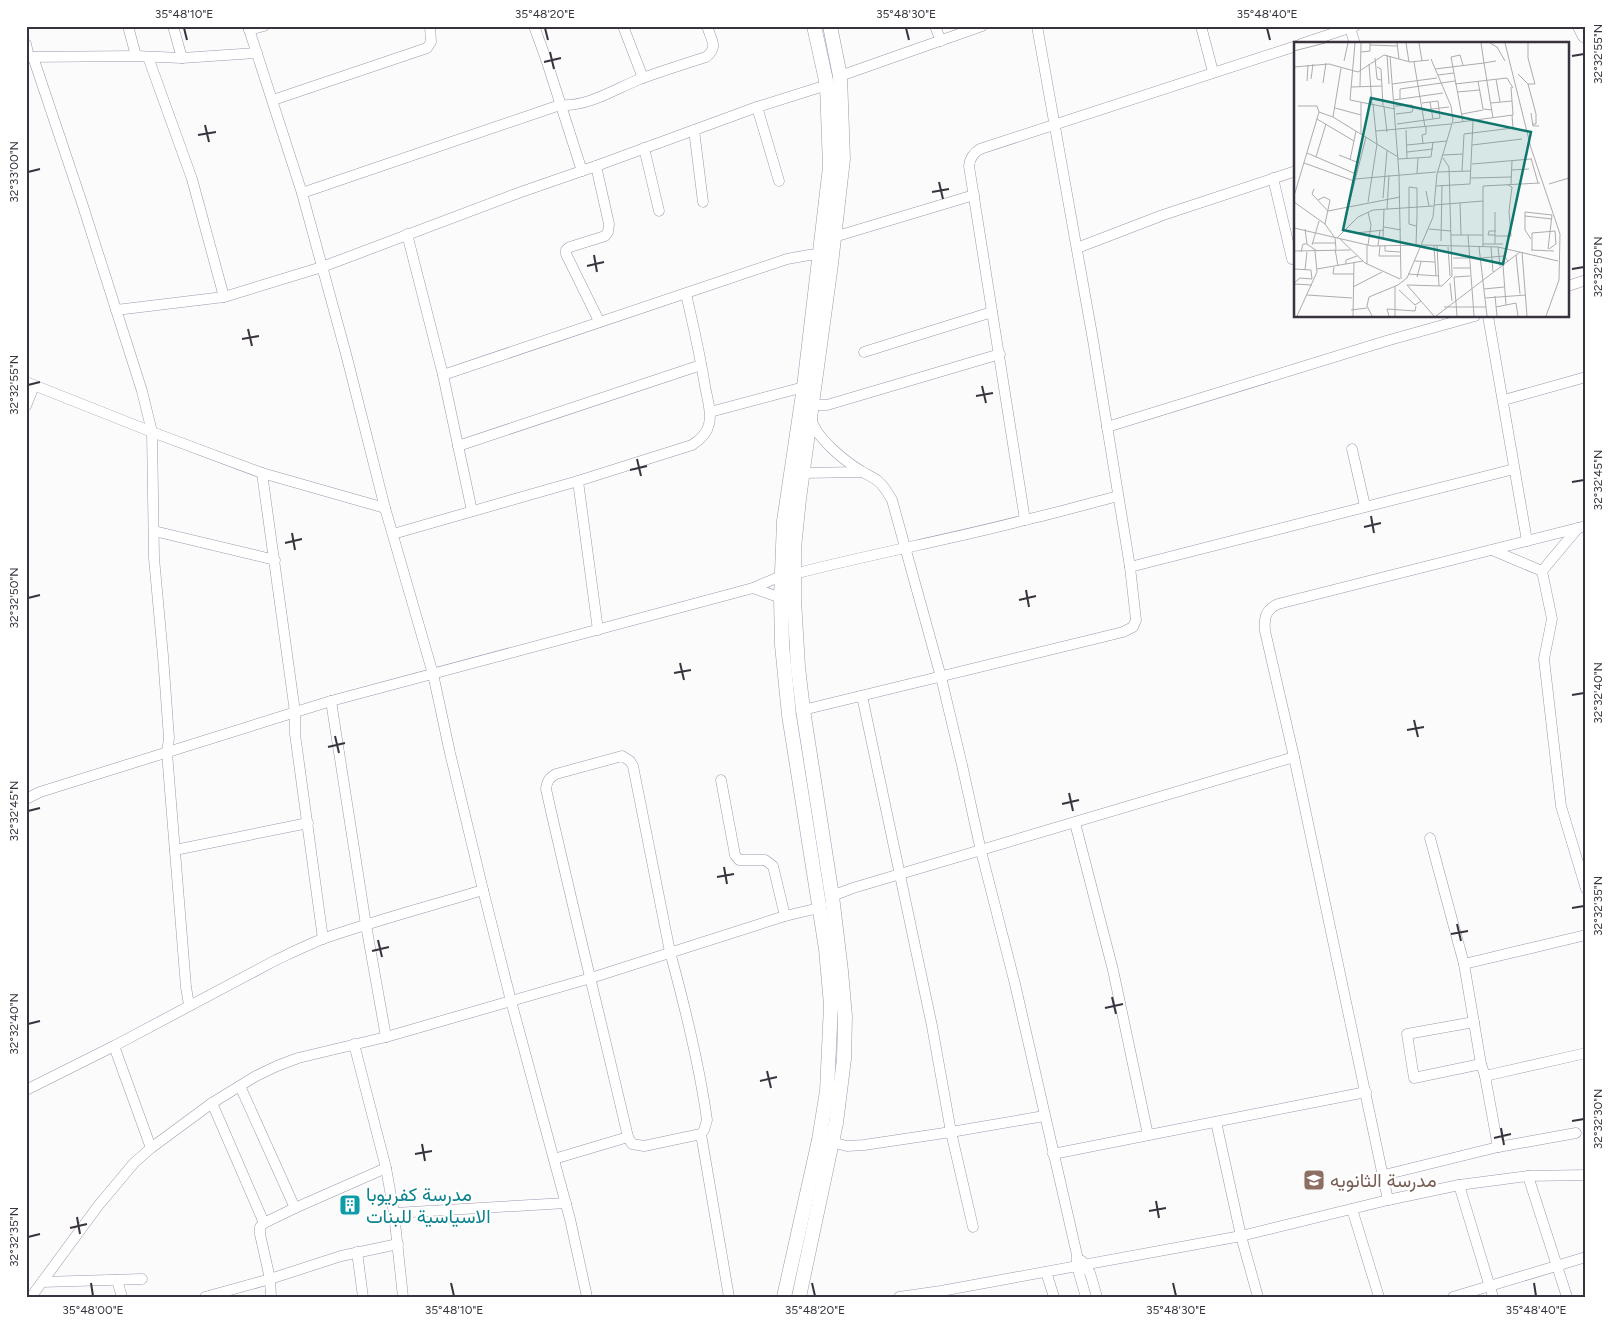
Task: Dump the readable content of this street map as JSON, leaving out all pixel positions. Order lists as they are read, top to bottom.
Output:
{
  "places": {
    "school or university": ["مدرسة الثانويه"],
    "building": ["مدرسة كفريوبا الاسياسية للبنات"]
  },
  "coordinates": [
    "35°48'10\"E",
    "35°48'20\"E",
    "35°48'30\"E",
    "35°48'40\"E",
    "32°32'55\"N",
    "32°33'00\"N",
    "32°32'50\"N",
    "32°32'45\"N",
    "32°32'40\"N",
    "32°32'35\"N",
    "32°32'30\"N",
    "35°48'00\"E"
  ]
}
